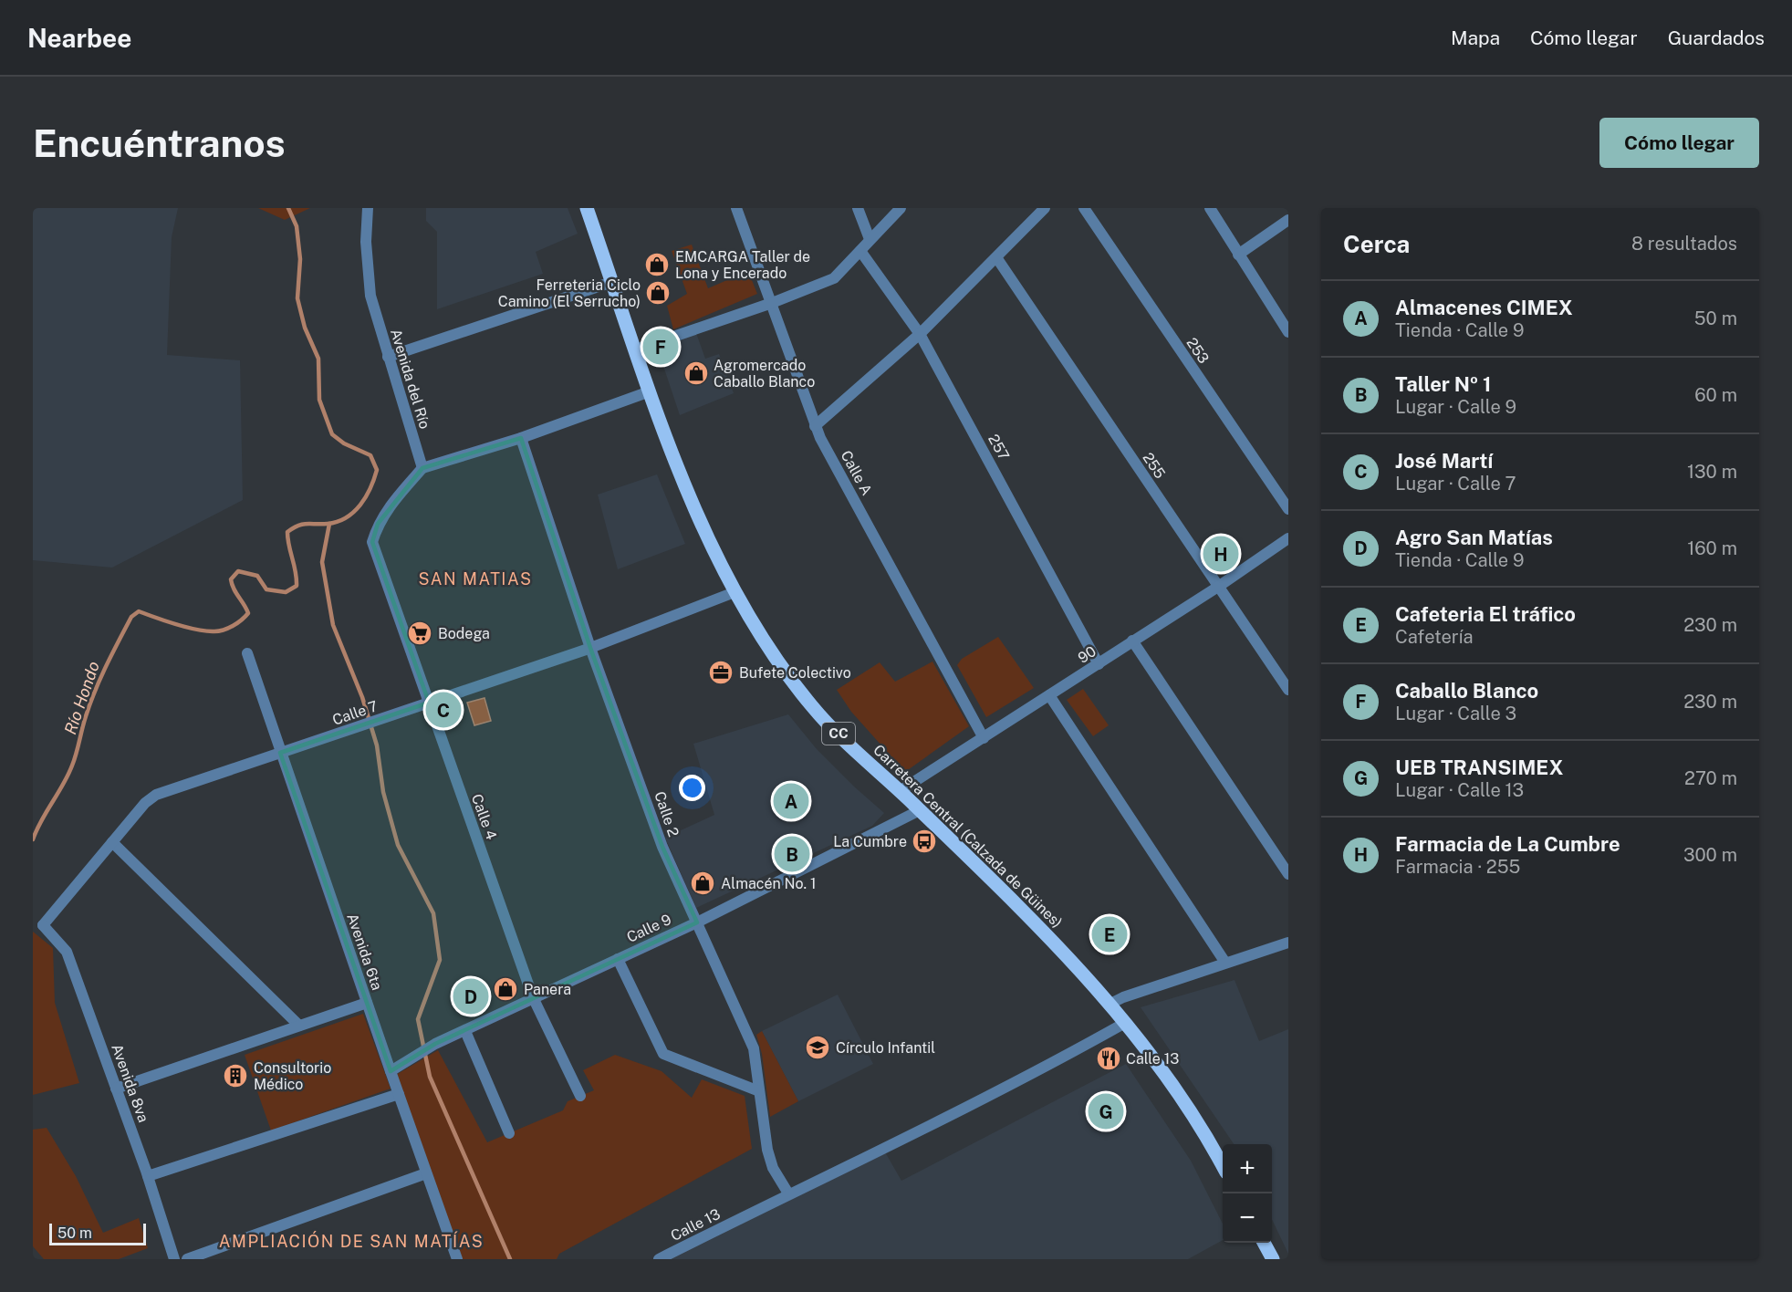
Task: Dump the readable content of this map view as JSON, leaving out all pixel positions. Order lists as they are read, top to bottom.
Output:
{
  "streets": {
    "main road": ["CC", "Carretera Central (Calzada de Güines)"],
    "street": [
      "253",
      "Avenida del Río",
      "257",
      "255",
      "Calle A",
      "90",
      "Calle 7",
      "Calle 2",
      "Calle 4",
      "Calle 9",
      "Avenida 6ta",
      "Avenida 8va",
      "Calle 13"
    ]
  },
  "crossings": [
    ["Avenida del Río", "Calle 4"],
    ["257", "90"],
    ["255", "90"],
    ["Calle A", "90"],
    ["90", "Carretera Central (Calzada de Güines)"],
    ["Calle 7", "Calle 2"],
    ["Calle 7", "Calle 4"],
    ["Calle 7", "Carretera Central (Calzada de Güines)"],
    ["Calle 7", "Avenida 6ta"],
    ["Calle 7", "Avenida 8va"],
    ["Calle 2", "Calle 9"],
    ["Calle 2", "Calle 13"],
    ["Calle 4", "Calle 9"],
    ["Carretera Central (Calzada de Güines)", "Calle 9"],
    ["Carretera Central (Calzada de Güines)", "Calle 13"],
    ["Calle 9", "Avenida 6ta"]
  ],
  "districts": ["SAN MATIAS", "AMPLIACIÓN DE SAN MATÍAS"],
  "water": ["Río Hondo"],
  "places": {
    "shop": [
      "EMCARGA Taller de Lona y Encerado",
      "Ferreteria Ciclo Camino (El Serrucho)",
      "Agromercado Caballo Blanco",
      "Almacén No. 1",
      "Panera"
    ],
    "supermarket": ["Bodega"],
    "office": ["Bufete Colectivo"],
    "bus stop": ["La Cumbre"],
    "school or university": ["Círculo Infantil"],
    "restaurant": ["Calle 13"],
    "building": ["Consultorio Médico"]
  },
  "scale_bar": "50 m",
  "page": {
    "header": "Nearbee",
    "nav": ["Mapa", "Cómo llegar", "Guardados"],
    "buttons": "Cómo llegar",
    "title": "Encuéntranos",
    "heading": ["Cerca", "8 resultados"],
    "list": [
      {
        "mark": "A",
        "name": "Almacenes CIMEX",
        "note": "Tienda · Calle 9",
        "value": "50 m"
      },
      {
        "mark": "B",
        "name": "Taller Nº 1",
        "note": "Lugar · Calle 9",
        "value": "60 m"
      },
      {
        "mark": "C",
        "name": "José Martí",
        "note": "Lugar · Calle 7",
        "value": "130 m"
      },
      {
        "mark": "D",
        "name": "Agro San Matías",
        "note": "Tienda · Calle 9",
        "value": "160 m"
      },
      {
        "mark": "E",
        "name": "Cafeteria El tráfico",
        "note": "Cafetería",
        "value": "230 m"
      },
      {
        "mark": "F",
        "name": "Caballo Blanco",
        "note": "Lugar · Calle 3",
        "value": "230 m"
      },
      {
        "mark": "G",
        "name": "UEB TRANSIMEX",
        "note": "Lugar · Calle 13",
        "value": "270 m"
      },
      {
        "mark": "H",
        "name": "Farmacia de La Cumbre",
        "note": "Farmacia · 255",
        "value": "300 m"
      }
    ],
    "pins": [
      "F",
      "H",
      "C",
      "A",
      "B",
      "E",
      "D",
      "G"
    ],
    "map_buttons": ["+", "−"],
    "scale": "50 m"
  }
}
